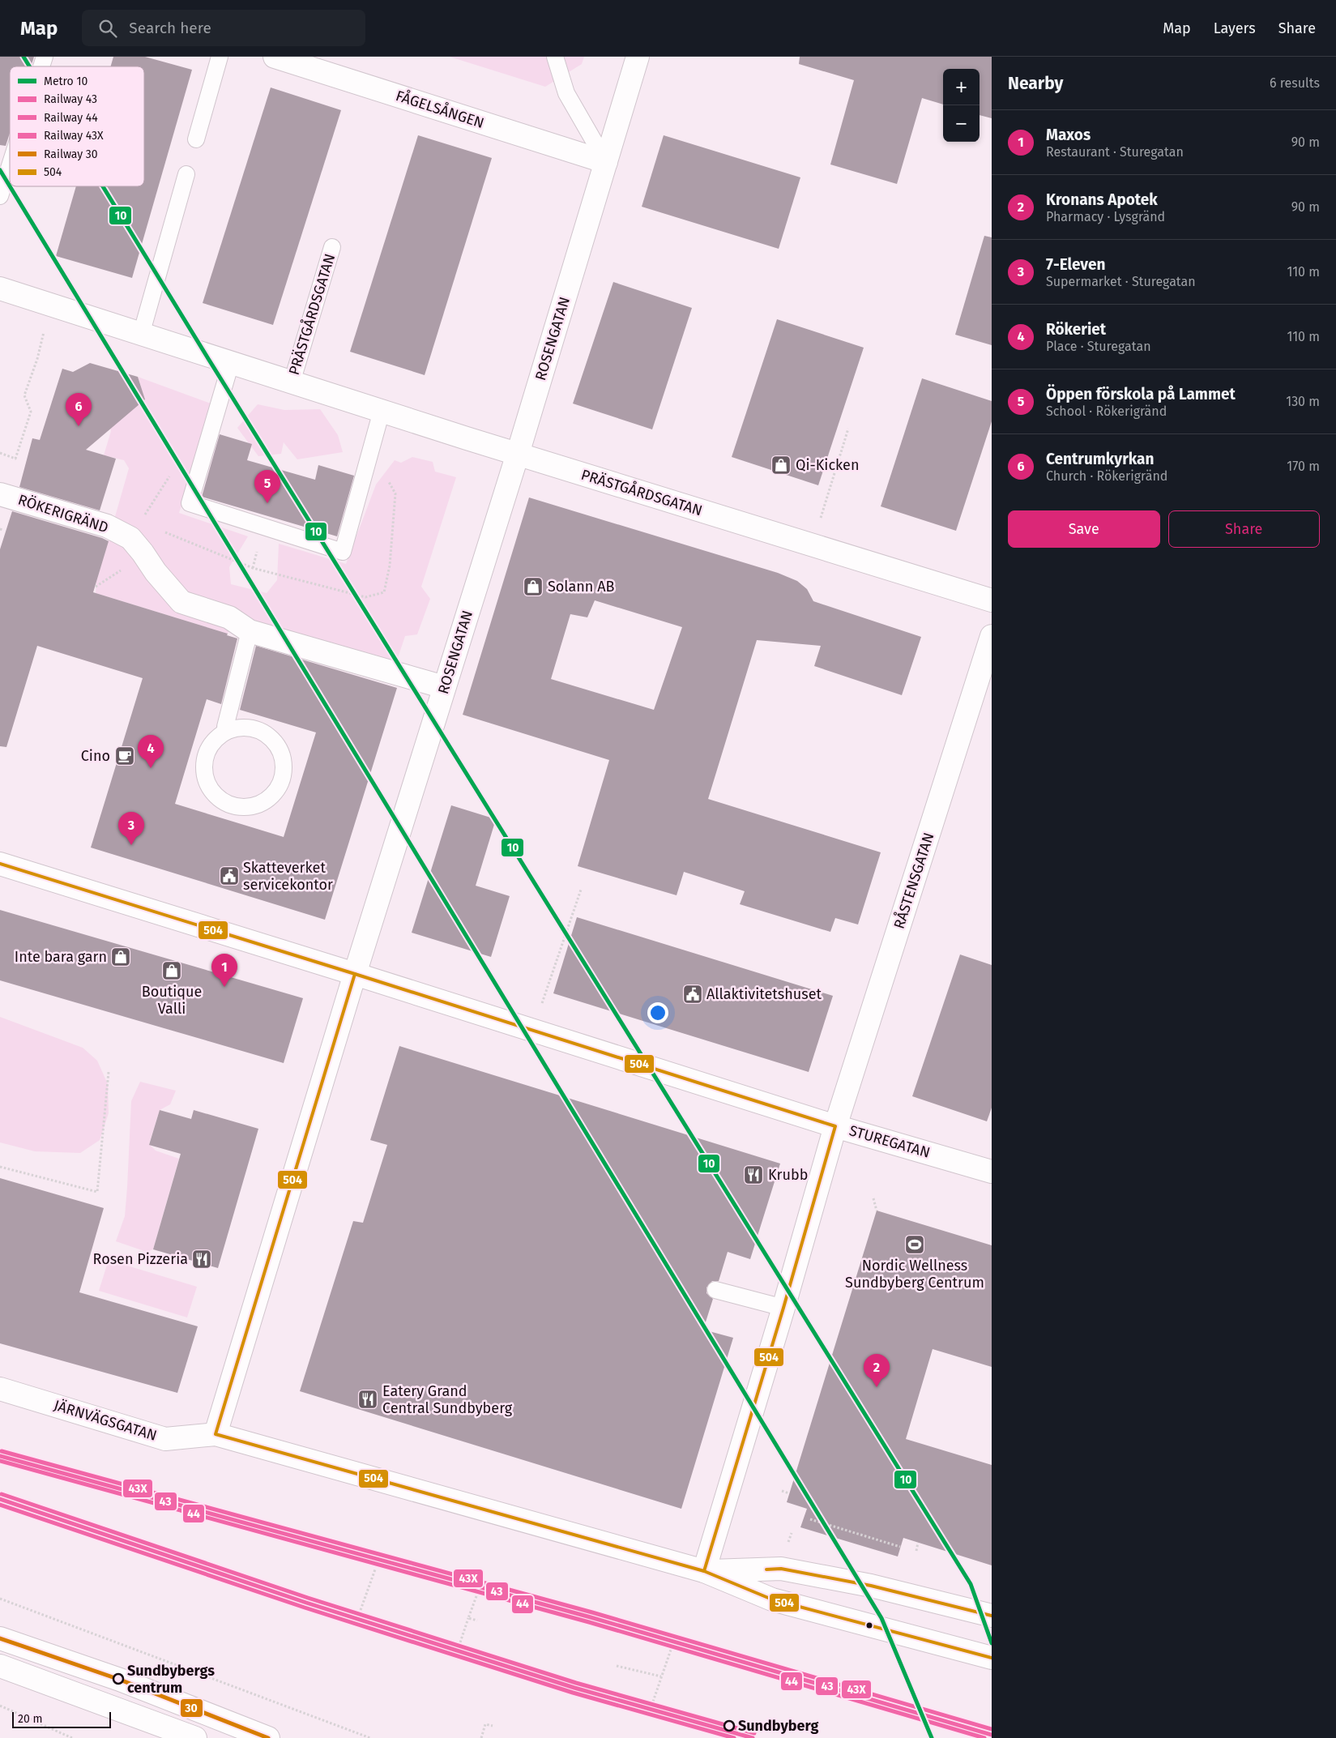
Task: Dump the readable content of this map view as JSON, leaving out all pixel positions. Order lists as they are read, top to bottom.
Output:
{
  "streets": {
    "street": [
      "FÅGELSÅNGEN",
      "PRÄSTGÅRDSGATAN",
      "ROSENGATAN",
      "RÖKERIGRÄND",
      "RÅSTENSGATAN",
      "STUREGATAN",
      "JÄRNVÄGSGATAN"
    ]
  },
  "crossings": [
    ["FÅGELSÅNGEN", "ROSENGATAN"],
    ["PRÄSTGÅRDSGATAN", "ROSENGATAN"],
    ["ROSENGATAN", "RÖKERIGRÄND"],
    ["ROSENGATAN", "STUREGATAN"],
    ["ROSENGATAN", "JÄRNVÄGSGATAN"],
    ["RÅSTENSGATAN", "STUREGATAN"],
    ["RÅSTENSGATAN", "JÄRNVÄGSGATAN"]
  ],
  "places": {
    "shop": [
      "Qi-Kicken",
      "Solann AB",
      "Inte bara garn",
      "Boutique Valli"
    ],
    "cafe": ["Cino"],
    "public building": ["Skatteverket servicekontor", "Allaktivitetshuset"],
    "restaurant": ["Krubb", "Rosen Pizzeria", "Eatery Grand Central Sundbyberg"],
    "sports": ["Nordic Wellness Sundbyberg Centrum"],
    "other": ["Sundbybergs centrum", "Sundbyberg"]
  },
  "lines": [
    "metro line 10",
    "transit line 504",
    "rail line 43X",
    "rail line 43",
    "rail line 44",
    "rail line 30"
  ],
  "legend": [
    "Metro 10",
    "Railway 43",
    "Railway 44",
    "Railway 43X",
    "Railway 30",
    "504"
  ],
  "scale_bar": "20 m",
  "page": {
    "header": "Map",
    "search": "Search here",
    "nav": ["Map", "Layers", "Share"],
    "heading": ["Nearby", "6 results"],
    "map_buttons": ["+", "−"],
    "list": [
      {
        "mark": "1",
        "name": "Maxos",
        "note": "Restaurant · Sturegatan",
        "value": "90 m"
      },
      {
        "mark": "2",
        "name": "Kronans Apotek",
        "note": "Pharmacy · Lysgränd",
        "value": "90 m"
      },
      {
        "mark": "3",
        "name": "7-Eleven",
        "note": "Supermarket · Sturegatan",
        "value": "110 m"
      },
      {
        "mark": "4",
        "name": "Rökeriet",
        "note": "Place · Sturegatan",
        "value": "110 m"
      },
      {
        "mark": "5",
        "name": "Öppen förskola på Lammet",
        "note": "School · Rökerigränd",
        "value": "130 m"
      },
      {
        "mark": "6",
        "name": "Centrumkyrkan",
        "note": "Church · Rökerigränd",
        "value": "170 m"
      }
    ],
    "pins": [
      "6",
      "5",
      "4",
      "3",
      "1",
      "2"
    ],
    "buttons": ["Save", "Share"],
    "scale": "20 m"
  }
}
